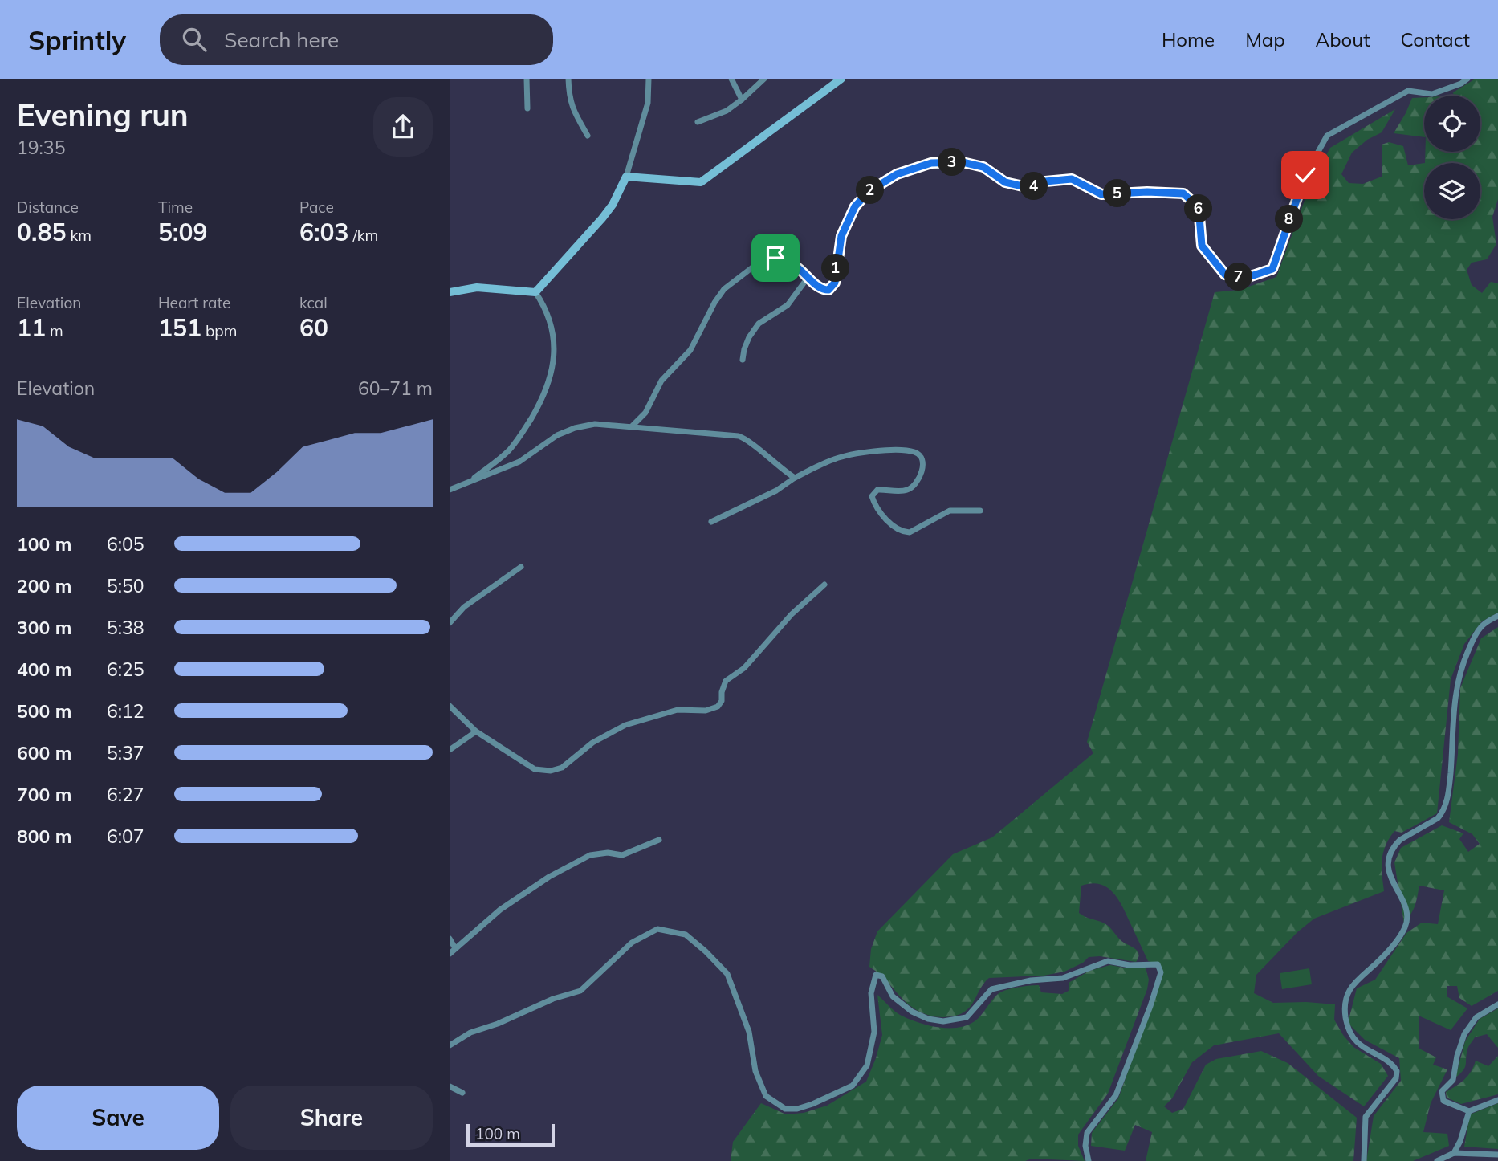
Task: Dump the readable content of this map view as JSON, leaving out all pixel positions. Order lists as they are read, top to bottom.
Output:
{
  "scale_bar": "100 m",
  "page": {
    "header": "Sprintly",
    "search": "Search here",
    "nav": [
      "Home",
      "Map",
      "About",
      "Contact"
    ],
    "heading": ["Evening run", "19:35"],
    "pins": [
      "3",
      "4",
      "2",
      "5",
      "6",
      "8",
      "1",
      "7"
    ],
    "stats": [
      ["Distance", "0.85 km"],
      ["Time", "5:09"],
      ["Pace", "6:03 /km"],
      ["Elevation", "11 m"],
      ["Heart rate", "151 bpm"],
      ["kcal", "60"]
    ],
    "chart": ["Elevation", "60–71 m"],
    "list": [
      {
        "name": "100 m",
        "note": "6:05"
      },
      {
        "name": "200 m",
        "note": "5:50"
      },
      {
        "name": "300 m",
        "note": "5:38"
      },
      {
        "name": "400 m",
        "note": "6:25"
      },
      {
        "name": "500 m",
        "note": "6:12"
      },
      {
        "name": "600 m",
        "note": "5:37"
      },
      {
        "name": "700 m",
        "note": "6:27"
      },
      {
        "name": "800 m",
        "note": "6:07"
      }
    ],
    "buttons": ["Save", "Share"],
    "scale": "100 m"
  }
}
